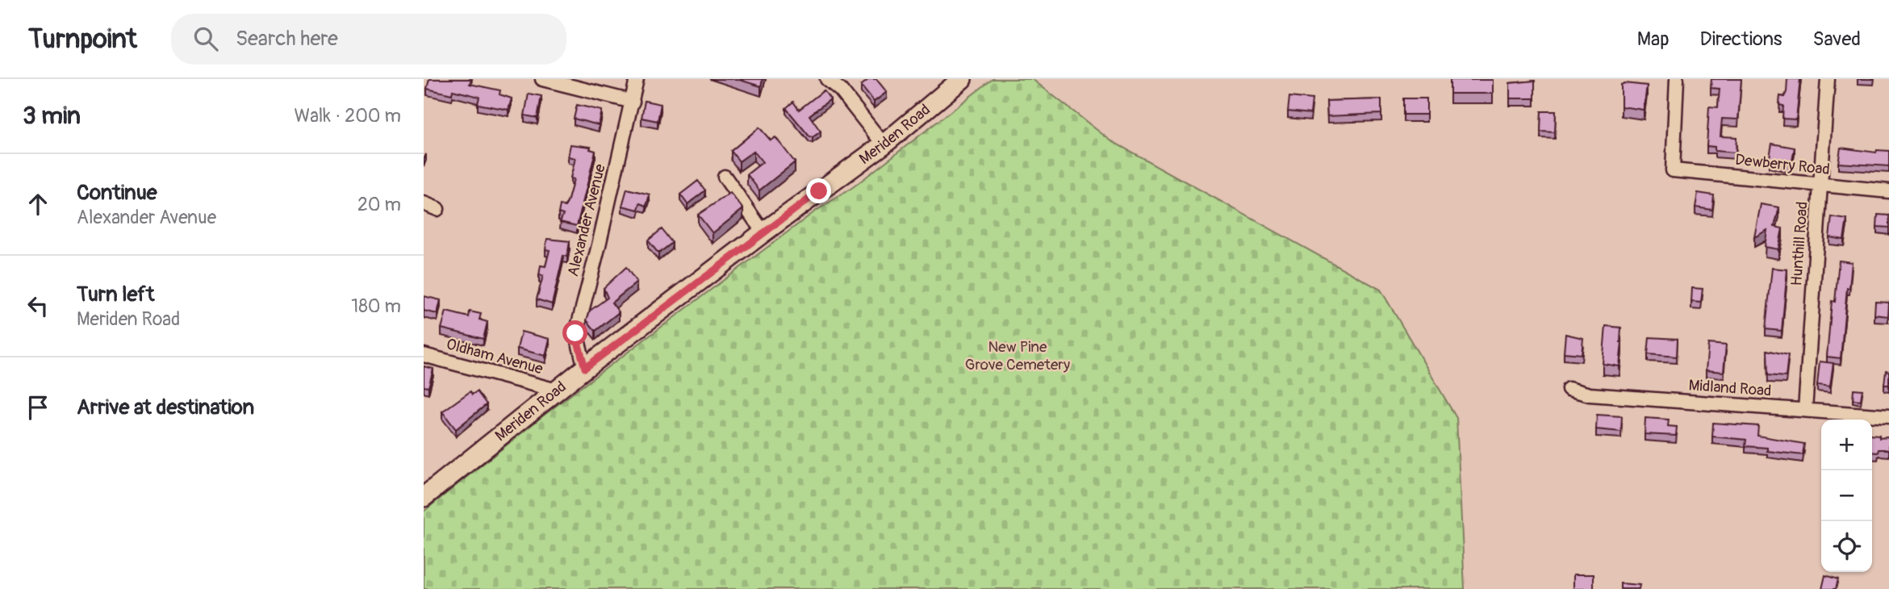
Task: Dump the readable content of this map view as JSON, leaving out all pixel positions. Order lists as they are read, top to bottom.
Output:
{
  "streets": {
    "main road": ["Meriden Road"],
    "street": [
      "Dewberry Road",
      "Alexander Avenue",
      "Hunthill Road",
      "Oldham Avenue",
      "Midland Road"
    ]
  },
  "crossings": [
    ["Meriden Road", "Alexander Avenue"],
    ["Meriden Road", "Oldham Avenue"],
    ["Dewberry Road", "Hunthill Road"],
    ["Hunthill Road", "Midland Road"]
  ],
  "parks": ["New Pine Grove Cemetery"],
  "page": {
    "header": "Turnpoint",
    "search": "Search here",
    "nav": ["Map", "Directions", "Saved"],
    "heading": ["3 min", "Walk · 200 m"],
    "list": [
      ["Continue", "Alexander Avenue", "20 m"],
      ["Turn left", "Meriden Road", "180 m"],
      "Arrive at destination"
    ],
    "map_buttons": ["+", "−"]
  }
}
